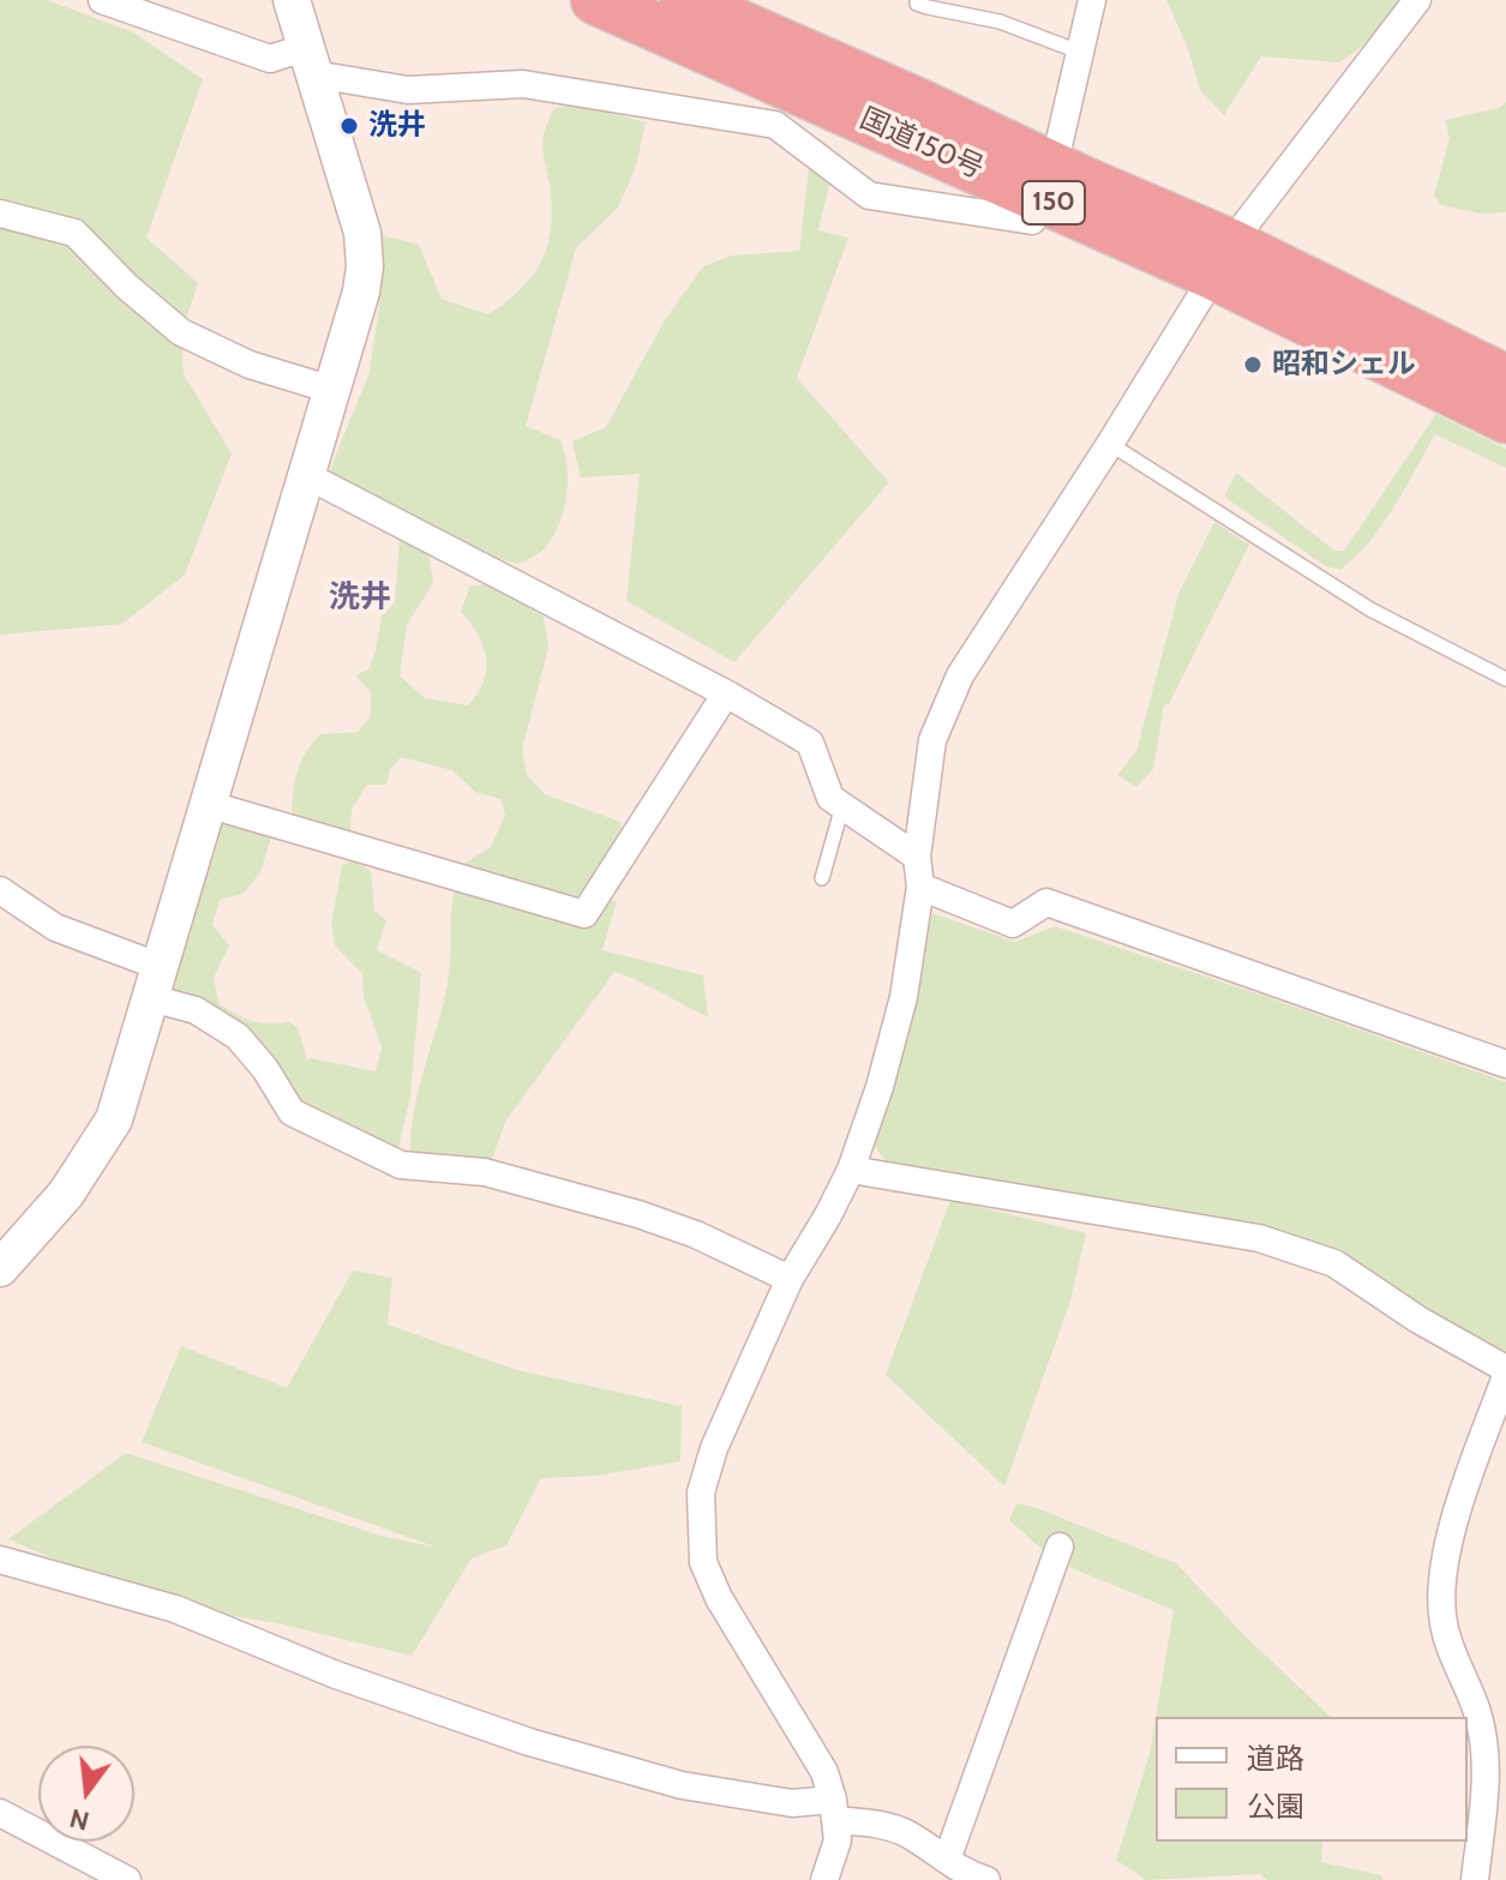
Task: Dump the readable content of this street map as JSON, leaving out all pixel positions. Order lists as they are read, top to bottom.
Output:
{
  "streets": {
    "highway": ["国道150号", "150"]
  },
  "districts": ["洗井"],
  "places": ["洗井", "昭和シェル"],
  "legend": ["道路", "公園"],
  "north": "bottom"
}
